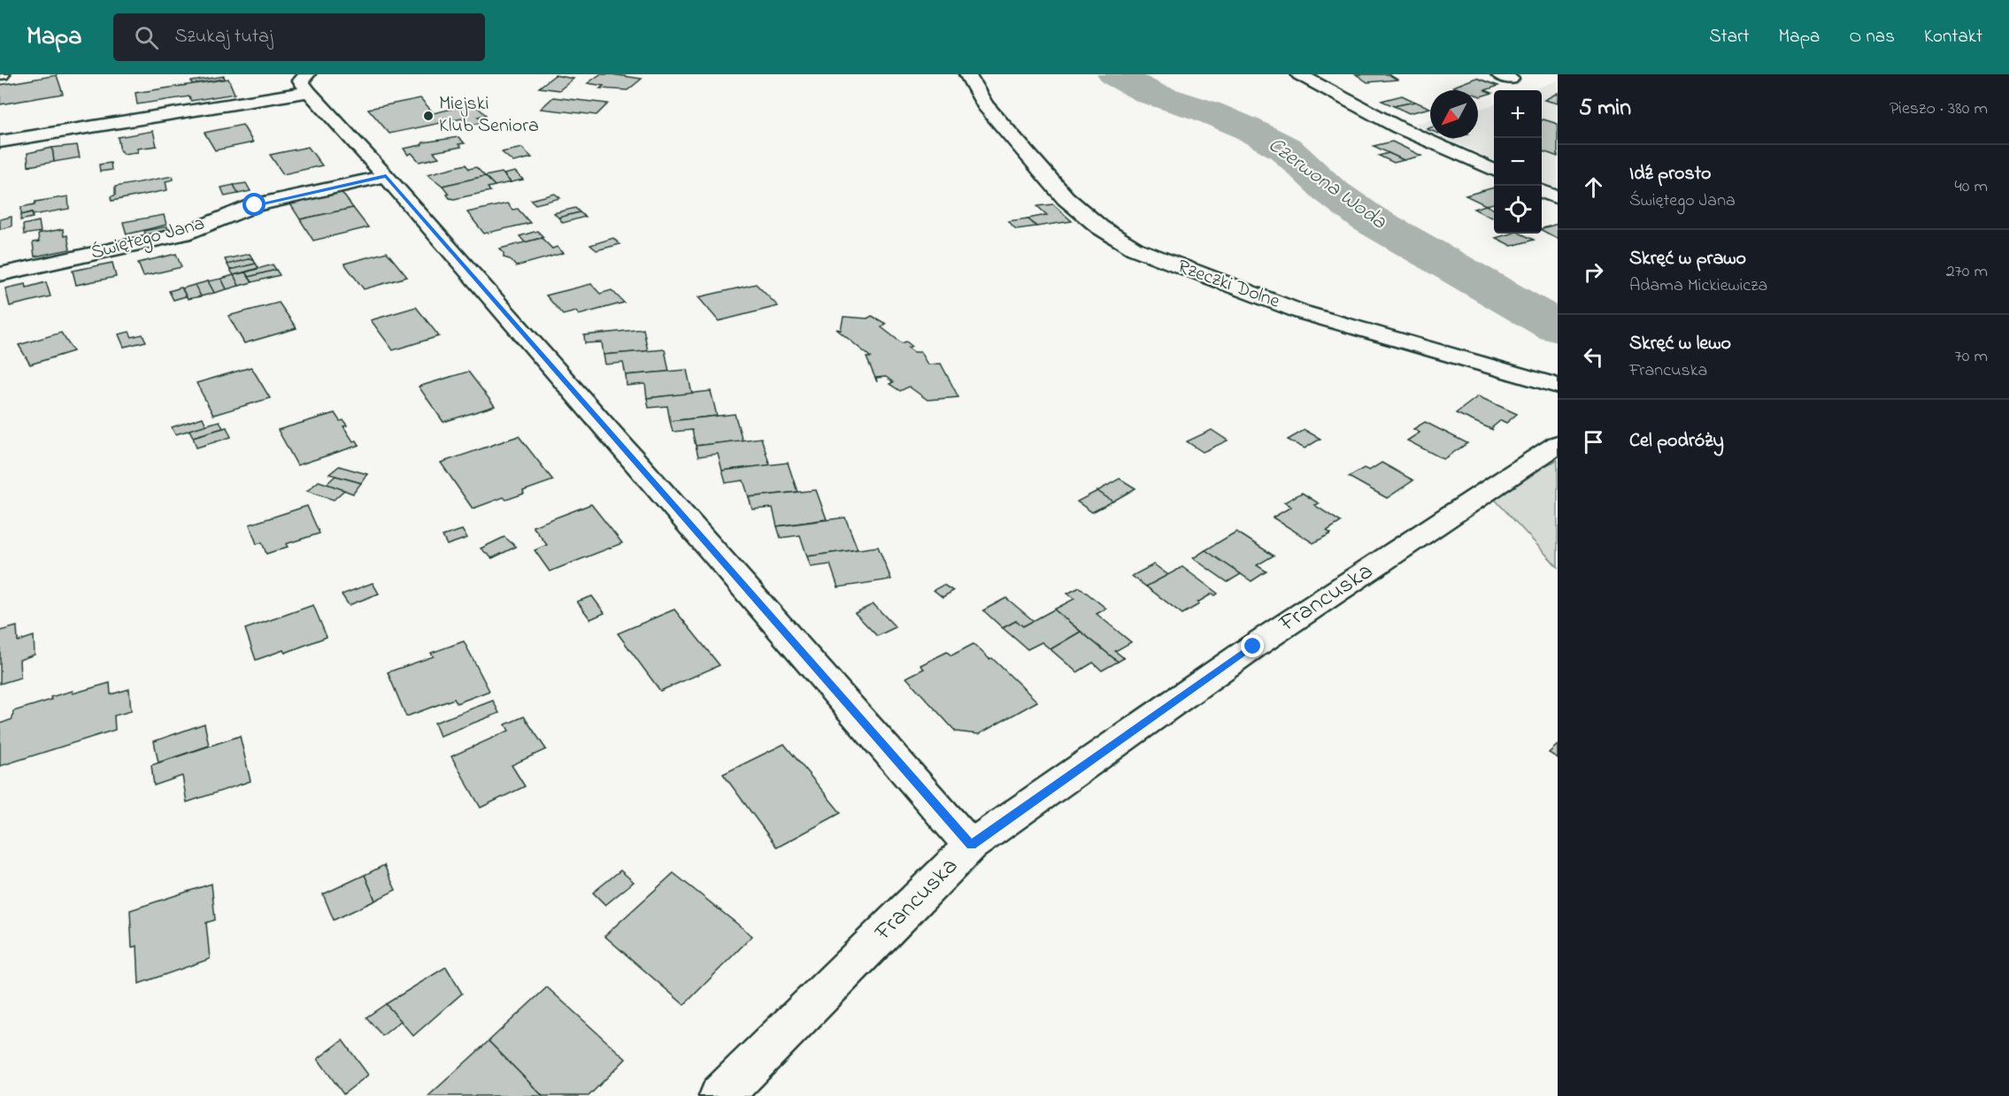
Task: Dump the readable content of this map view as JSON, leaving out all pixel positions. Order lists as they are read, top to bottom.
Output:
{
  "streets": {
    "street": ["Świętego Jana", "Rzeczki Dolne", "Francuska"]
  },
  "water": ["Czerwona Woda"],
  "places": ["Miejski Klub Seniora"],
  "north": "bottom left",
  "page": {
    "header": "Mapa",
    "search": "Szukaj tutaj",
    "nav": [
      "Start",
      "Mapa",
      "O nas",
      "Kontakt"
    ],
    "heading": ["5 min", "Pieszo · 380 m"],
    "map_buttons": ["+", "−"],
    "list": [
      ["Idź prosto", "Świętego Jana", "40 m"],
      ["Skręć w prawo", "Adama Mickiewicza", "270 m"],
      ["Skręć w lewo", "Francuska", "70 m"],
      "Cel podróży"
    ]
  }
}
